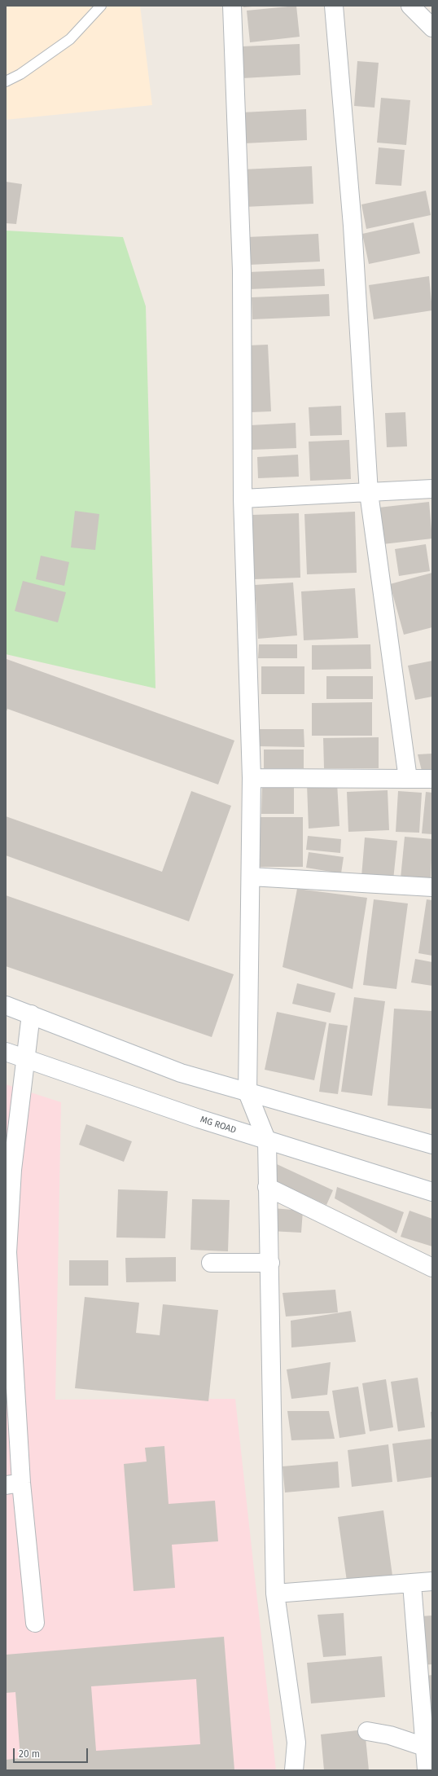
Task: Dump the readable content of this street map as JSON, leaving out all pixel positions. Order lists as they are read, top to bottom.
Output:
{
  "streets": {
    "street": ["MG ROAD"]
  },
  "scale_bar": "20 m"
}
